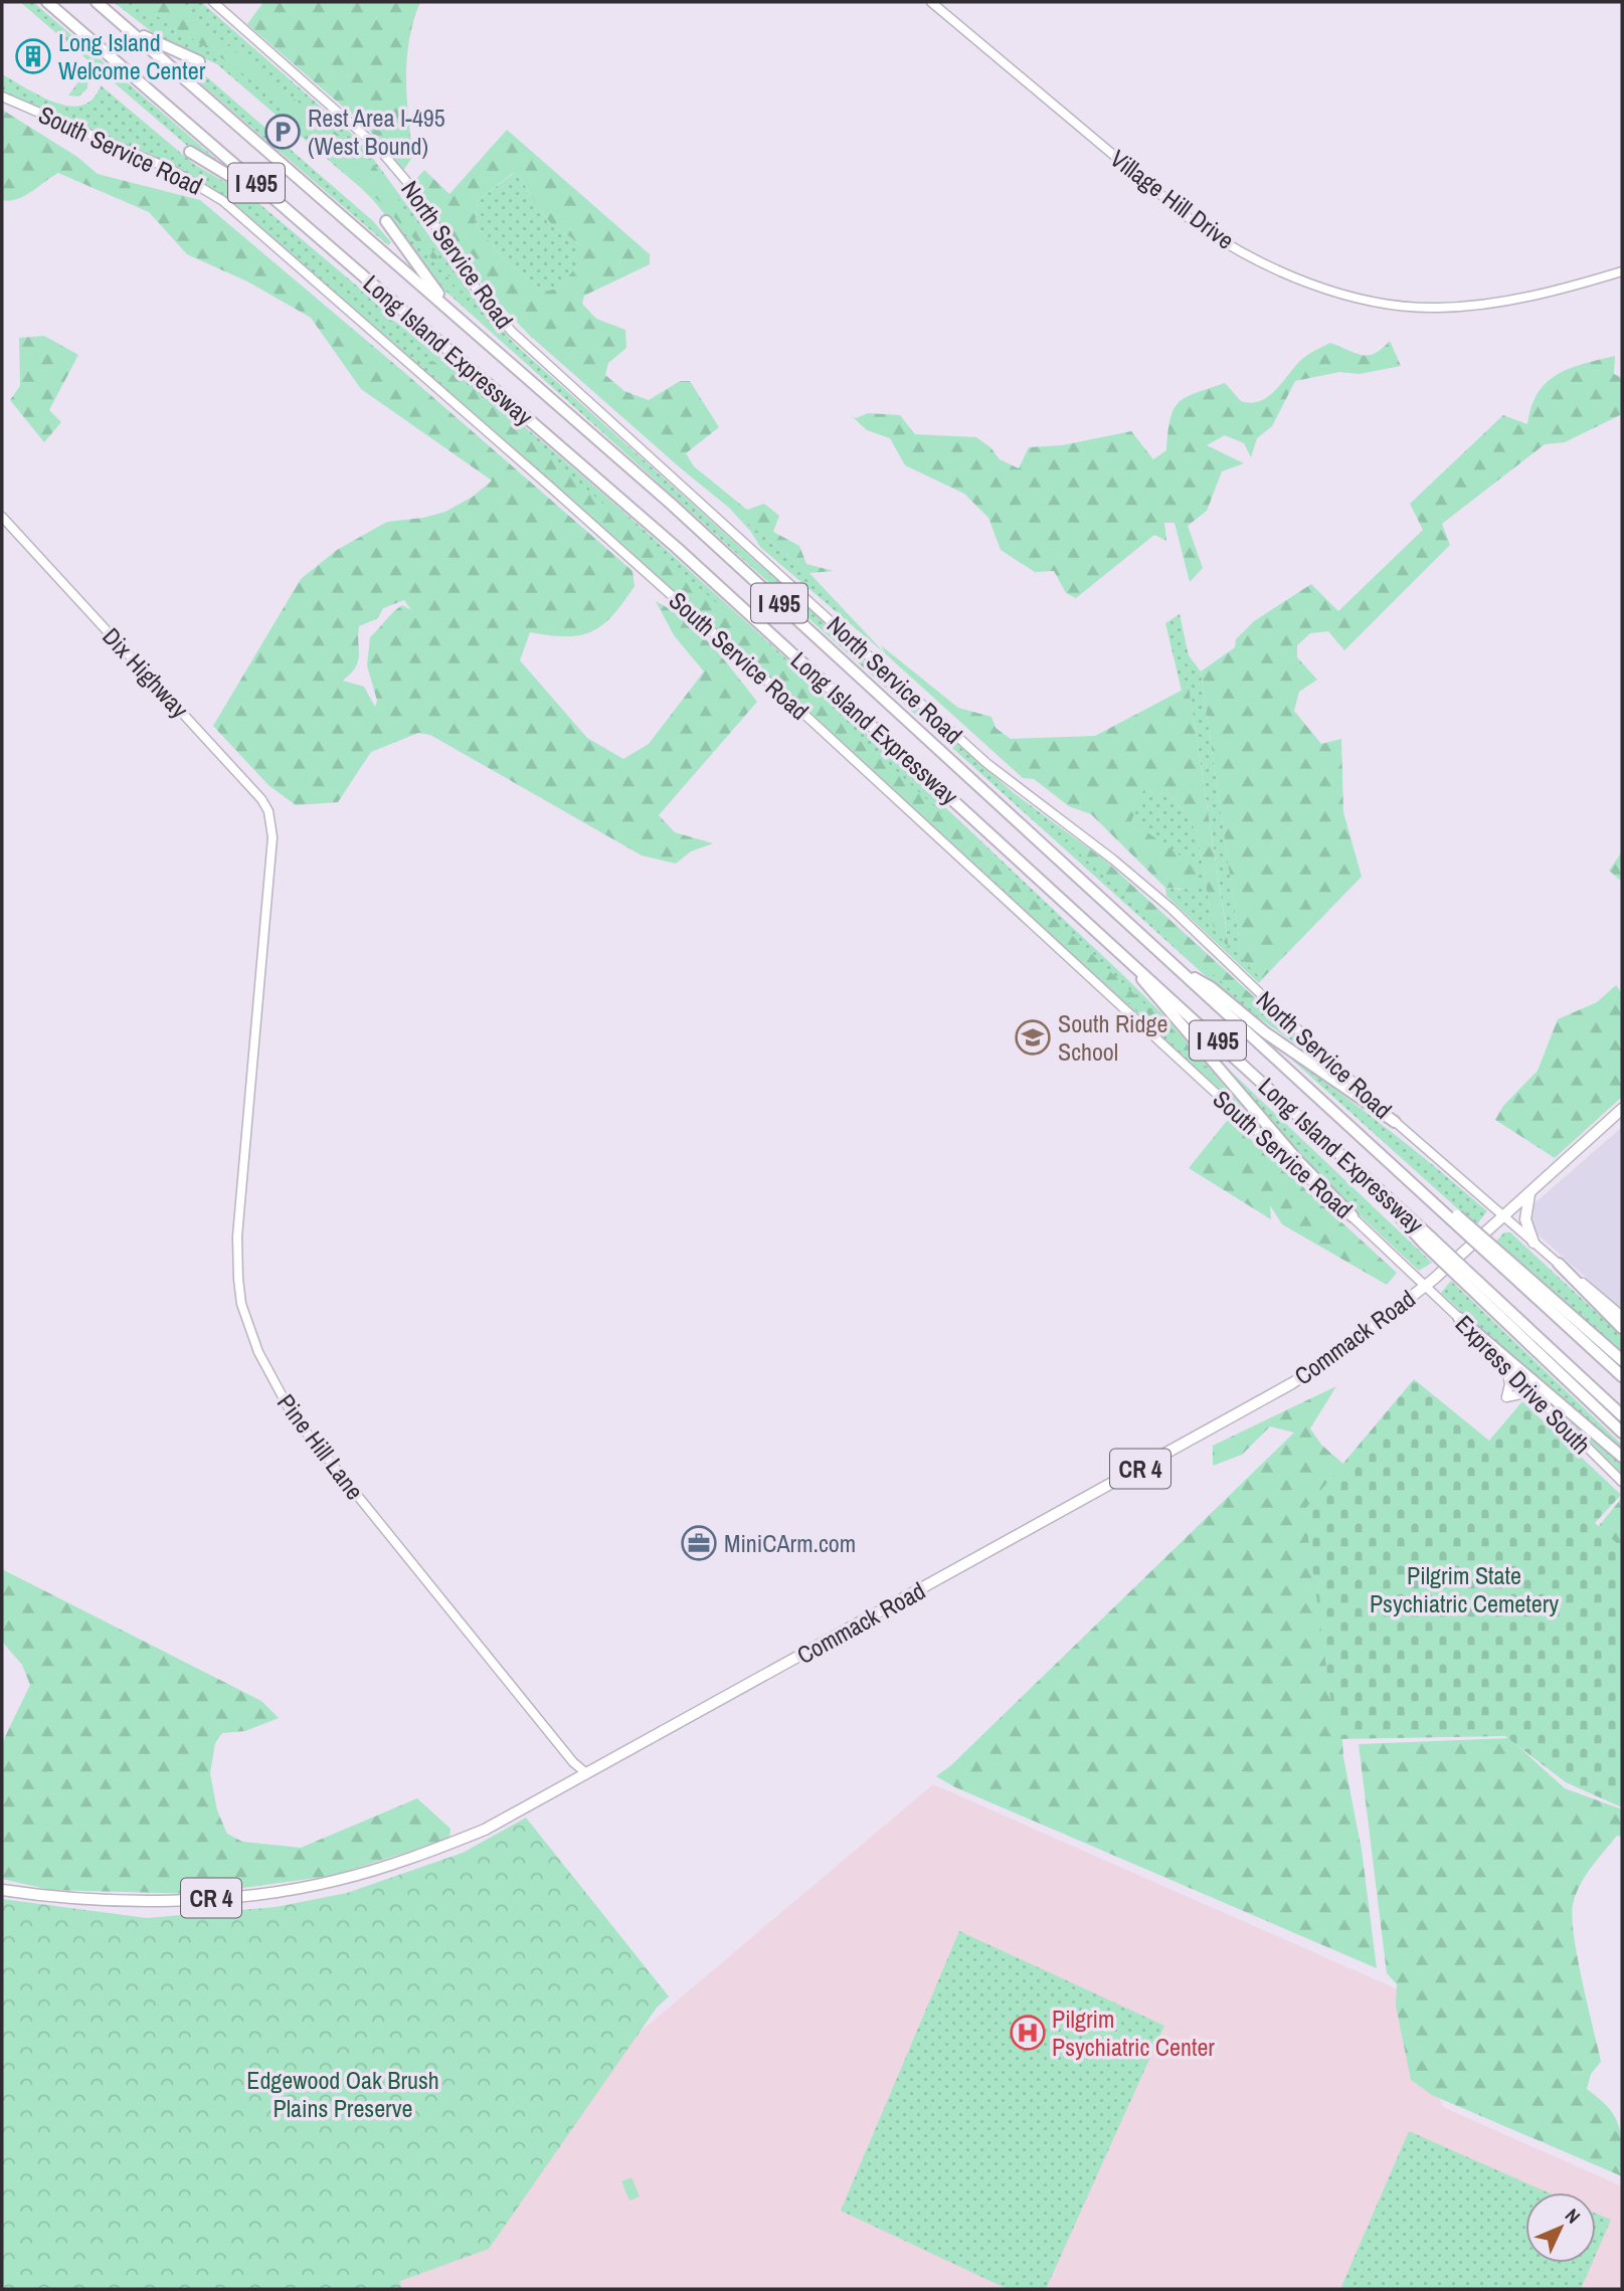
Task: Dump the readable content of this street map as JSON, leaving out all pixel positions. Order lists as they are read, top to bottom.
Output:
{
  "streets": {
    "highway": ["I 495", "Long Island Expressway"],
    "main road": [
      "South Service Road",
      "Village Hill Drive",
      "North Service Road",
      "Dix Highway",
      "Commack Road",
      "Express Drive South",
      "Pine Hill Lane",
      "CR 4"
    ]
  },
  "crossings": [
    ["South Service Road", "Commack Road"],
    ["South Service Road", "Express Drive South"],
    ["North Service Road", "Commack Road"],
    ["Dix Highway", "Pine Hill Lane"],
    ["Commack Road", "Express Drive South"],
    ["Commack Road", "Pine Hill Lane"]
  ],
  "parks": ["Pilgrim State Psychiatric Cemetery", "Edgewood Oak Brush Plains Preserve"],
  "places": {
    "building": ["Long Island Welcome Center"],
    "parking": ["Rest Area I-495 (West Bound)"],
    "school or university": ["South Ridge School"],
    "office": ["MiniCArm.com"],
    "hospital": ["Pilgrim Psychiatric Center"]
  },
  "north": "top right"
}
